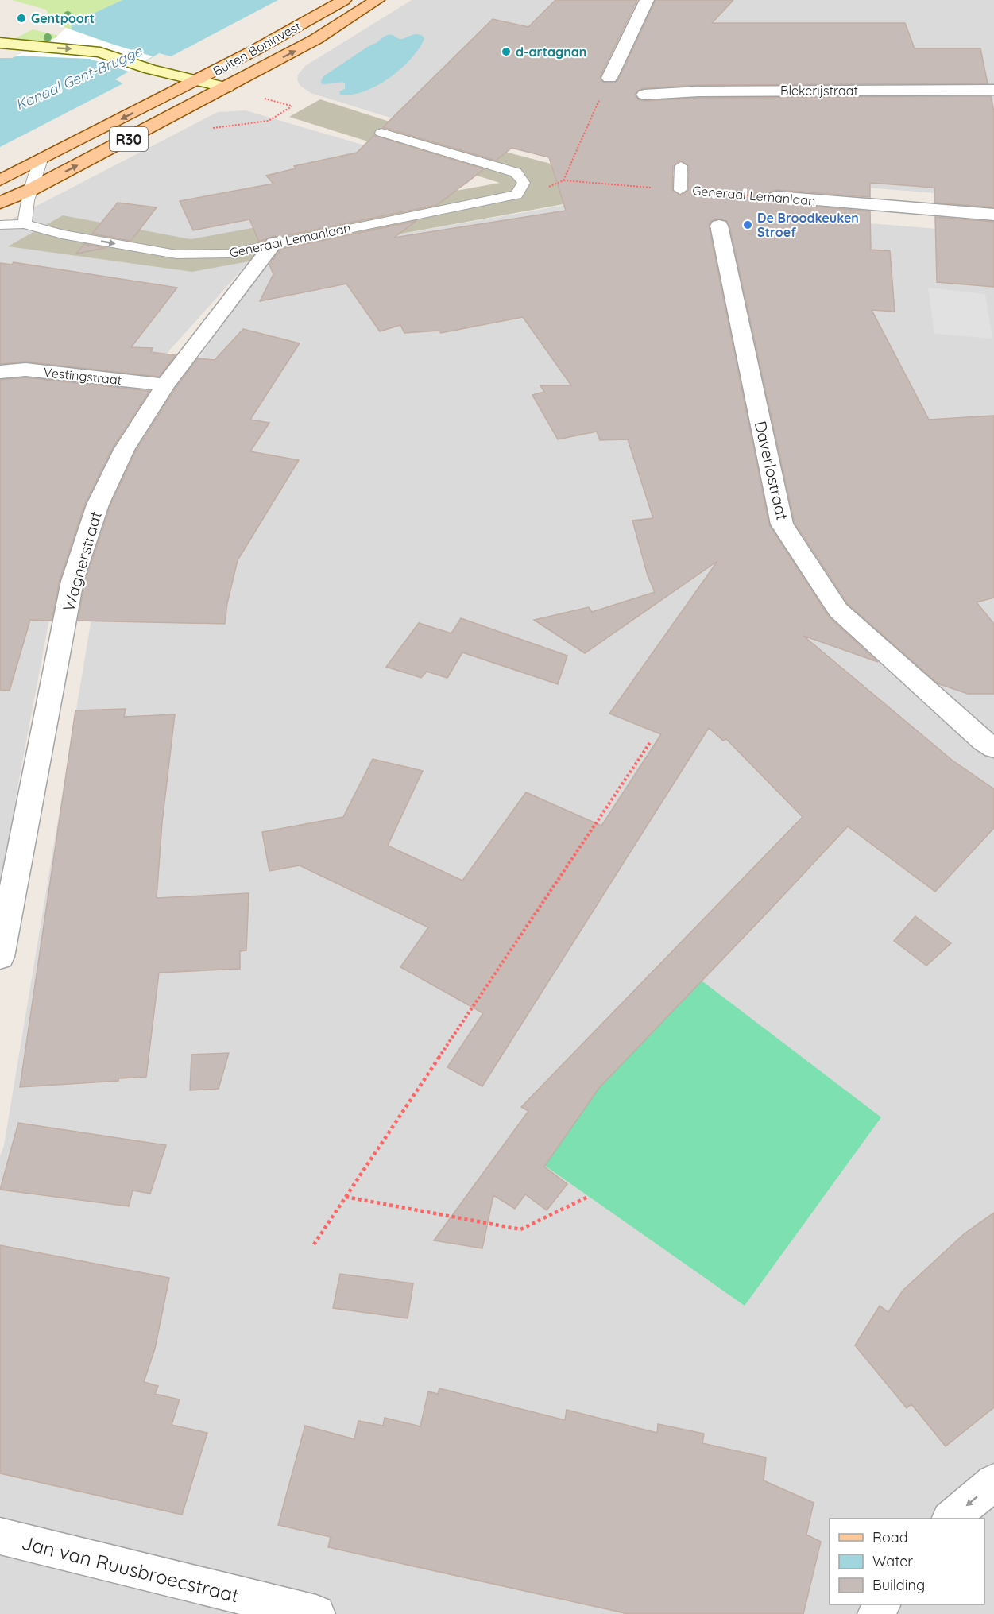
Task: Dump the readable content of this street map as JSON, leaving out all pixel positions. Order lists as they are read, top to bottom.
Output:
{
  "streets": {
    "main road": ["Buiten Boninvest", "R30"],
    "street": [
      "Blekerijstraat",
      "Generaal Lemanlaan",
      "Vestingstraat",
      "Daverlostraat",
      "Wagnerstraat",
      "Jan van Ruusbroecstraat"
    ]
  },
  "crossings": [
    ["Buiten Boninvest", "R30"],
    ["Generaal Lemanlaan", "Wagnerstraat"],
    ["Vestingstraat", "Wagnerstraat"]
  ],
  "water": ["Kanaal Gent-Brugge"],
  "places": ["Gentpoort", "d-artagnan", "De Broodkeuken Stroef"],
  "legend": ["Road", "Water", "Building"]
}
